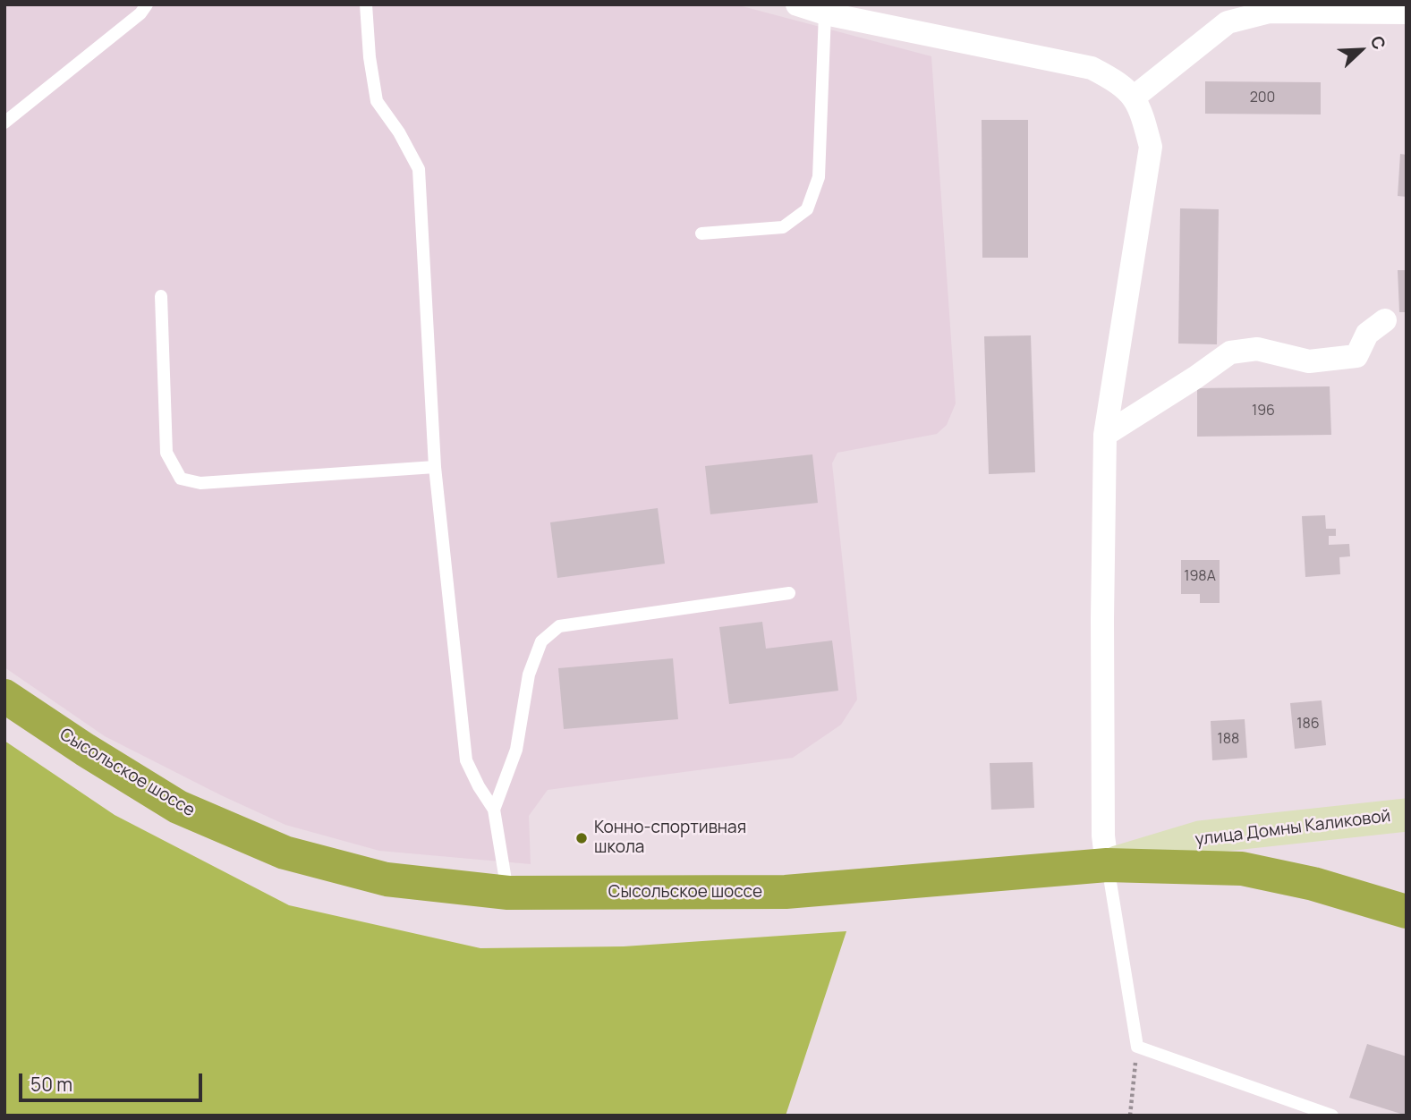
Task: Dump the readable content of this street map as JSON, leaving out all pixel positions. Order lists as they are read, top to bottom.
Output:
{
  "streets": {
    "highway": ["Сысольское шоссе"],
    "main road": ["улица Домны Каликовой"]
  },
  "crossings": [
    ["Сысольское шоссе", "улица Домны Каликовой"]
  ],
  "places": ["Конно-спортивная школа"],
  "house_numbers": [
    "200",
    "196",
    "198А",
    "186",
    "188"
  ],
  "scale_bar": "50 m",
  "north": "top right"
}
